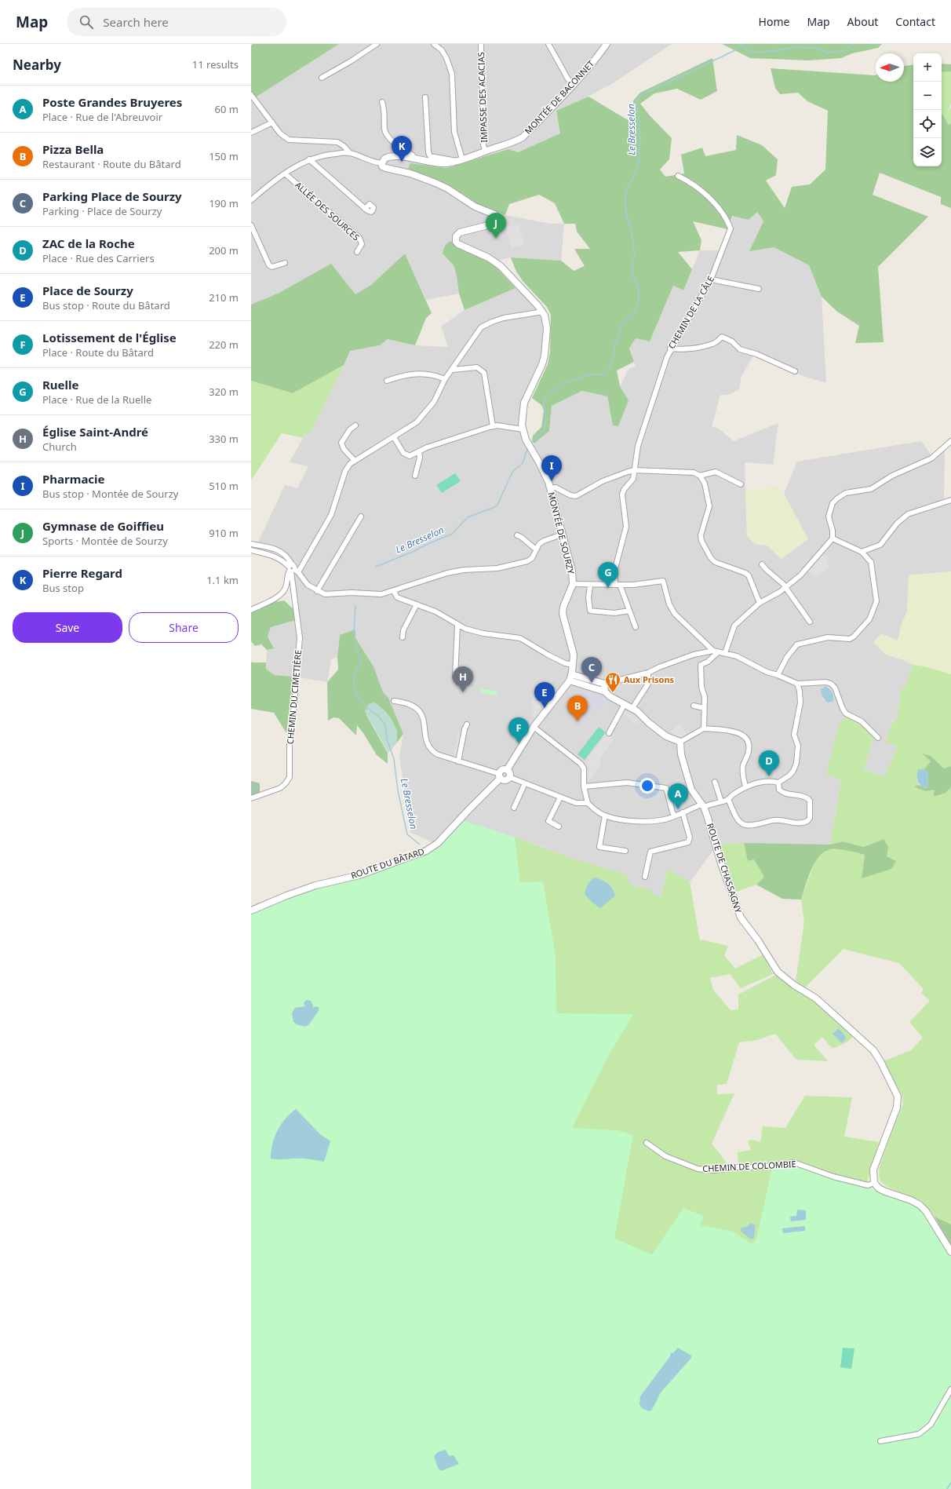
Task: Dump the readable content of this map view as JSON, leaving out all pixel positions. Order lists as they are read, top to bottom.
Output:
{
  "streets": {
    "street": [
      "IMPASSE DES ACACIAS",
      "MONTÉE DE BACONNET",
      "ALLÉE DES SOURCES",
      "CHEMIN DE LA CÂLE",
      "MONTÉE DE SOURZY",
      "CHEMIN DU CIMETIÈRE",
      "ROUTE DU BÂTARD",
      "ROUTE DE CHASSAGNY",
      "CHEMIN DE COLOMBIE"
    ]
  },
  "crossings": [
    ["IMPASSE DES ACACIAS", "MONTÉE DE BACONNET"],
    ["ROUTE DE CHASSAGNY", "CHEMIN DE COLOMBIE"]
  ],
  "water": ["Le Bresselon"],
  "places": {
    "restaurant": ["Aux Prisons"]
  },
  "north": "left",
  "page": {
    "header": "Map",
    "search": "Search here",
    "nav": [
      "Home",
      "Map",
      "About",
      "Contact"
    ],
    "heading": ["Nearby", "11 results"],
    "map_buttons": ["+", "−"],
    "list": [
      {
        "mark": "A",
        "name": "Poste Grandes Bruyeres",
        "note": "Place · Rue de l'Abreuvoir",
        "value": "60 m"
      },
      {
        "mark": "B",
        "name": "Pizza Bella",
        "note": "Restaurant · Route du Bâtard",
        "value": "150 m"
      },
      {
        "mark": "C",
        "name": "Parking Place de Sourzy",
        "note": "Parking · Place de Sourzy",
        "value": "190 m"
      },
      {
        "mark": "D",
        "name": "ZAC de la Roche",
        "note": "Place · Rue des Carriers",
        "value": "200 m"
      },
      {
        "mark": "E",
        "name": "Place de Sourzy",
        "note": "Bus stop · Route du Bâtard",
        "value": "210 m"
      },
      {
        "mark": "F",
        "name": "Lotissement de l'Église",
        "note": "Place · Route du Bâtard",
        "value": "220 m"
      },
      {
        "mark": "G",
        "name": "Ruelle",
        "note": "Place · Rue de la Ruelle",
        "value": "320 m"
      },
      {
        "mark": "H",
        "name": "Église Saint-André",
        "note": "Church",
        "value": "330 m"
      },
      {
        "mark": "I",
        "name": "Pharmacie",
        "note": "Bus stop · Montée de Sourzy",
        "value": "510 m"
      },
      {
        "mark": "J",
        "name": "Gymnase de Goiffieu",
        "note": "Sports · Montée de Sourzy",
        "value": "910 m"
      },
      {
        "mark": "K",
        "name": "Pierre Regard",
        "note": "Bus stop",
        "value": "1.1 km"
      }
    ],
    "pins": [
      "K",
      "J",
      "I",
      "G",
      "C",
      "H",
      "E",
      "B",
      "F",
      "D",
      "A"
    ],
    "buttons": ["Save", "Share"]
  }
}
